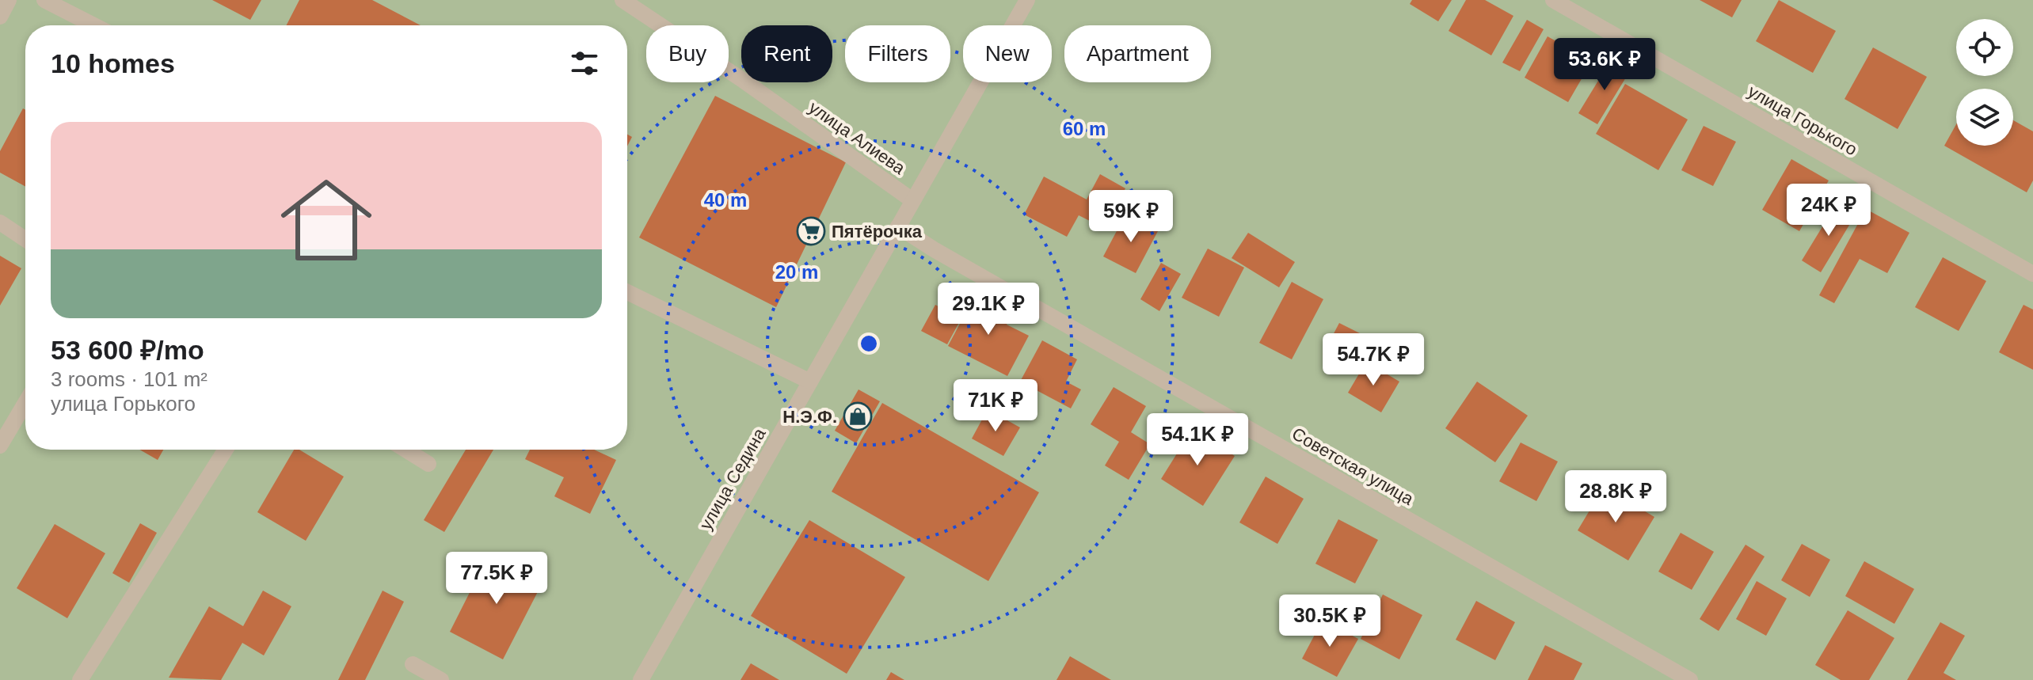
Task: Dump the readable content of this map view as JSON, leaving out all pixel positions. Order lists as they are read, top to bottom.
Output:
{
  "streets": {
    "street": [
      "улица Горького",
      "улица Алиева",
      "Советская улица",
      "улица Седина"
    ]
  },
  "crossings": [
    ["улица Алиева", "улица Седина"],
    ["Советская улица", "улица Седина"]
  ],
  "places": {
    "supermarket": ["Пятёрочка"],
    "shop": ["Н.Э.Ф."]
  },
  "page": {
    "chip": [
      "Buy",
      "Rent",
      "Filters",
      "New",
      "Apartment"
    ],
    "heading": "10 homes",
    "price": [
      "53.6K ₽",
      "24K ₽",
      "59K ₽",
      "29.1K ₽",
      "54.7K ₽",
      "71K ₽",
      "54.1K ₽",
      "28.8K ₽",
      "77.5K ₽",
      "30.5K ₽"
    ],
    "list": [
      {
        "name": "53 600 ₽/mo",
        "note": "3 rooms · 101 m² · улица Горького"
      }
    ]
  },
  "rings": ["60 m", "40 m", "20 m"]
}
